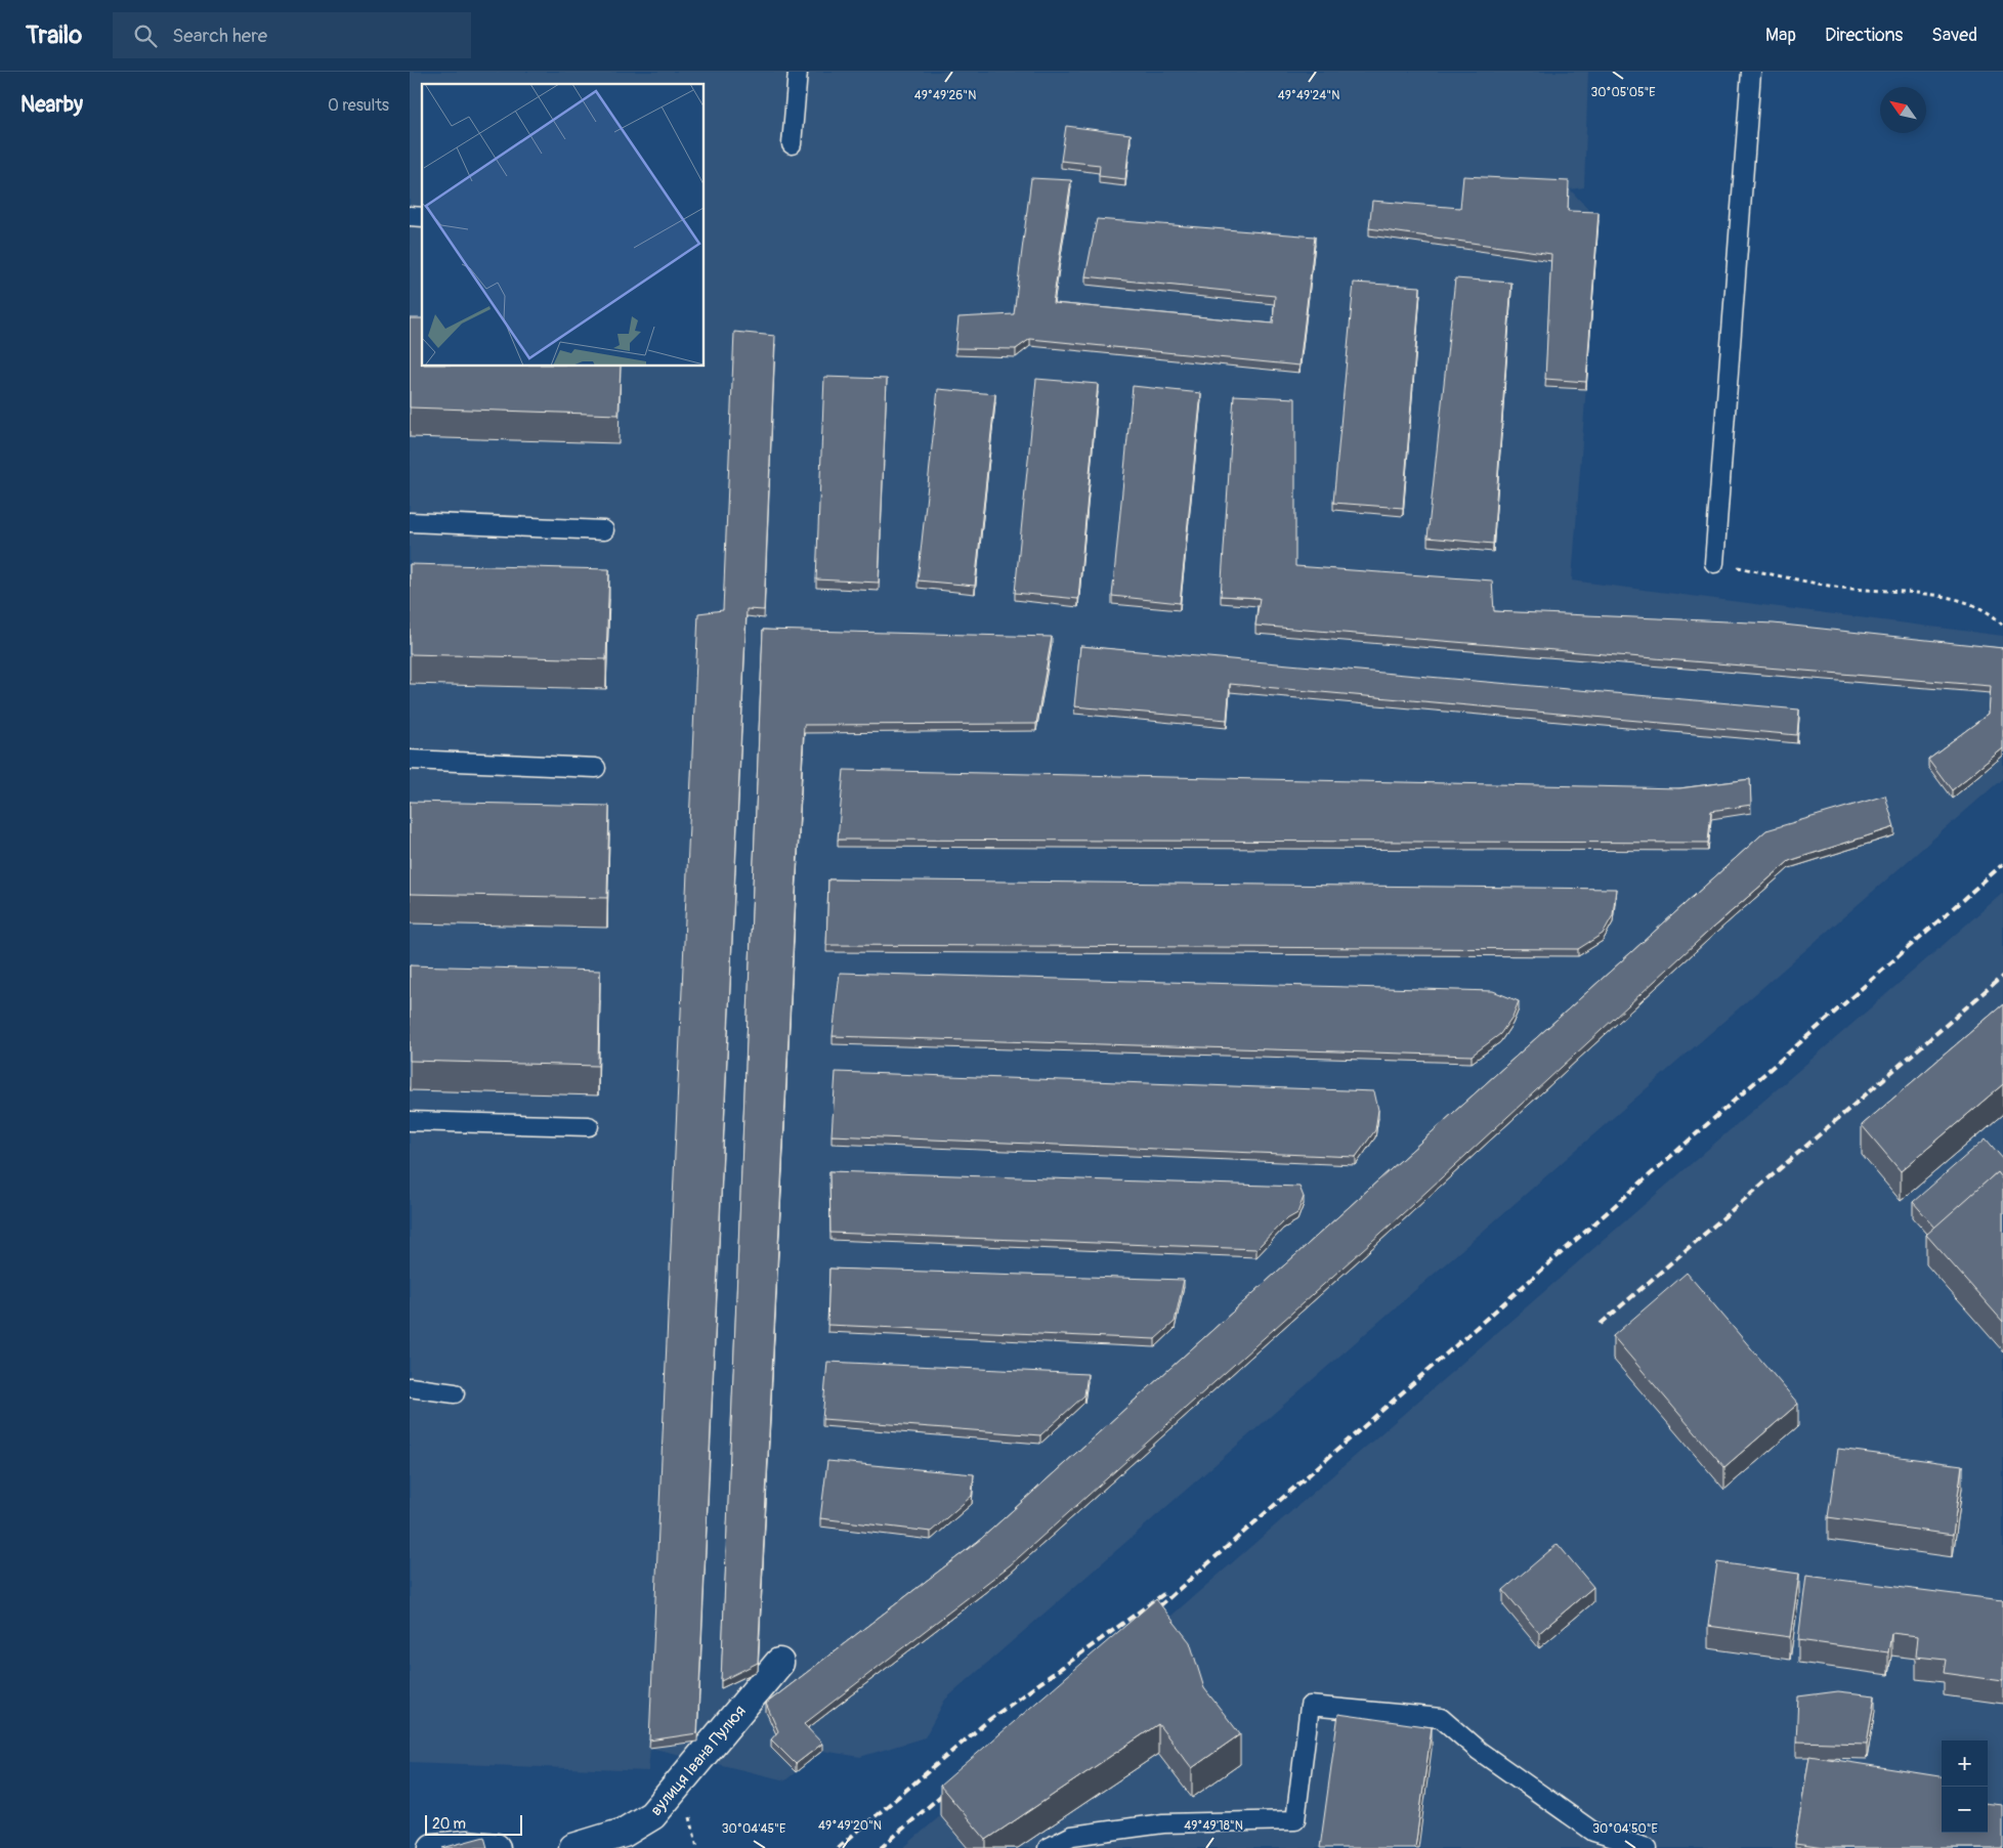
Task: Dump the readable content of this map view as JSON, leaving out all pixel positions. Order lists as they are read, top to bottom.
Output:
{
  "streets": {
    "street": ["вулиця Івана Пулюя"]
  },
  "scale_bar": "20 m",
  "north": "top left",
  "page": {
    "header": "Trailo",
    "search": "Search here",
    "nav": ["Map", "Directions", "Saved"],
    "heading": ["Nearby", "0 results"],
    "map_buttons": ["+", "−"],
    "scale": "20 m"
  },
  "coordinates": [
    "30°05'05\"E",
    "49°49'24\"N",
    "49°49'26\"N",
    "49°49'20\"N",
    "49°49'18\"N",
    "30°04'45\"E",
    "30°04'50\"E"
  ]
}
